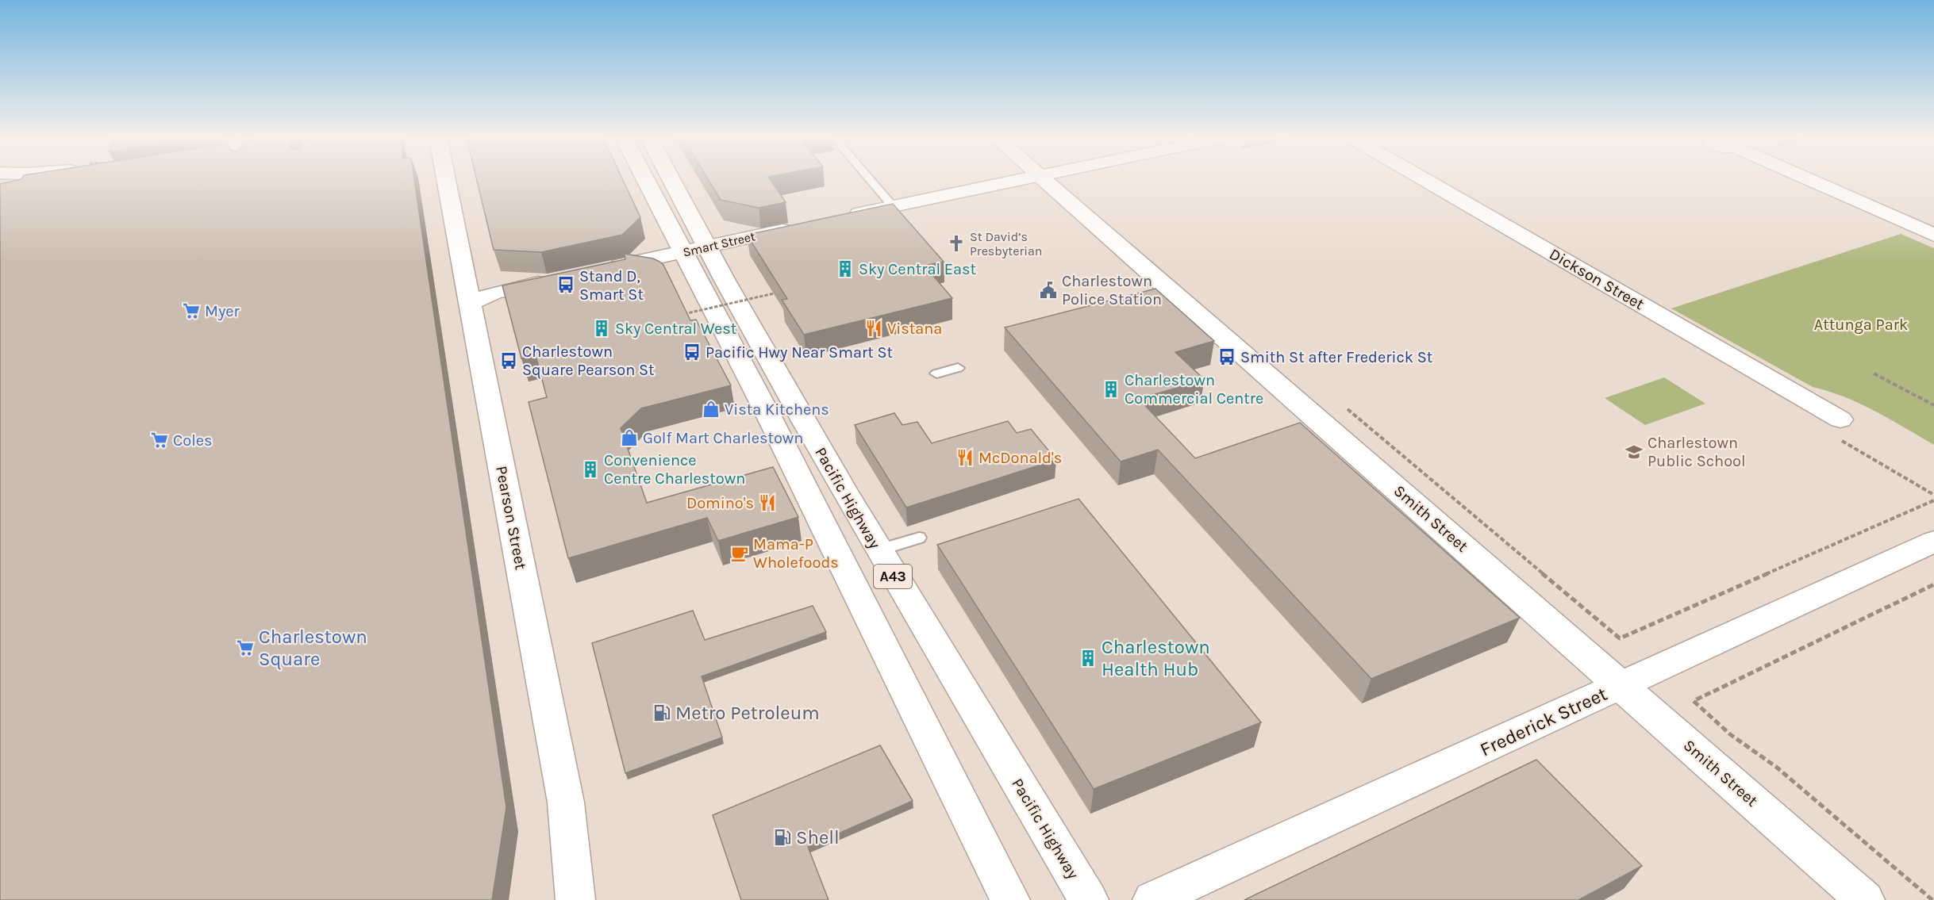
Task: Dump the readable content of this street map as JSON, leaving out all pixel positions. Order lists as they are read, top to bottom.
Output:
{
  "streets": {
    "main road": [
      "Smart Street",
      "Dickson Street",
      "Pacific Highway",
      "Pearson Street",
      "Smith Street",
      "A43",
      "Frederick Street"
    ]
  },
  "crossings": [
    ["Smart Street", "Pacific Highway"],
    ["Smith Street", "Frederick Street"]
  ],
  "parks": ["Attunga Park"],
  "places": {
    "church": ["St David’s Presbyterian"],
    "building": [
      "Sky Central East",
      "Sky Central West",
      "Charlestown Commercial Centre",
      "Convenience Centre Charlestown",
      "Charlestown Health Hub"
    ],
    "bus stop": [
      "Stand D, Smart St",
      "Pacific Hwy Near Smart St",
      "Smith St after Frederick St",
      "Charlestown Square Pearson St"
    ],
    "public building": ["Charlestown Police Station"],
    "supermarket": ["Myer", "Coles", "Charlestown Square"],
    "restaurant": ["Vistana", "McDonald's", "Domino's"],
    "shop": ["Vista Kitchens", "Golf Mart Charlestown"],
    "school or university": ["Charlestown Public School"],
    "cafe": ["Mama-P Wholefoods"],
    "fuel station": ["Metro Petroleum", "Shell"]
  }
}
